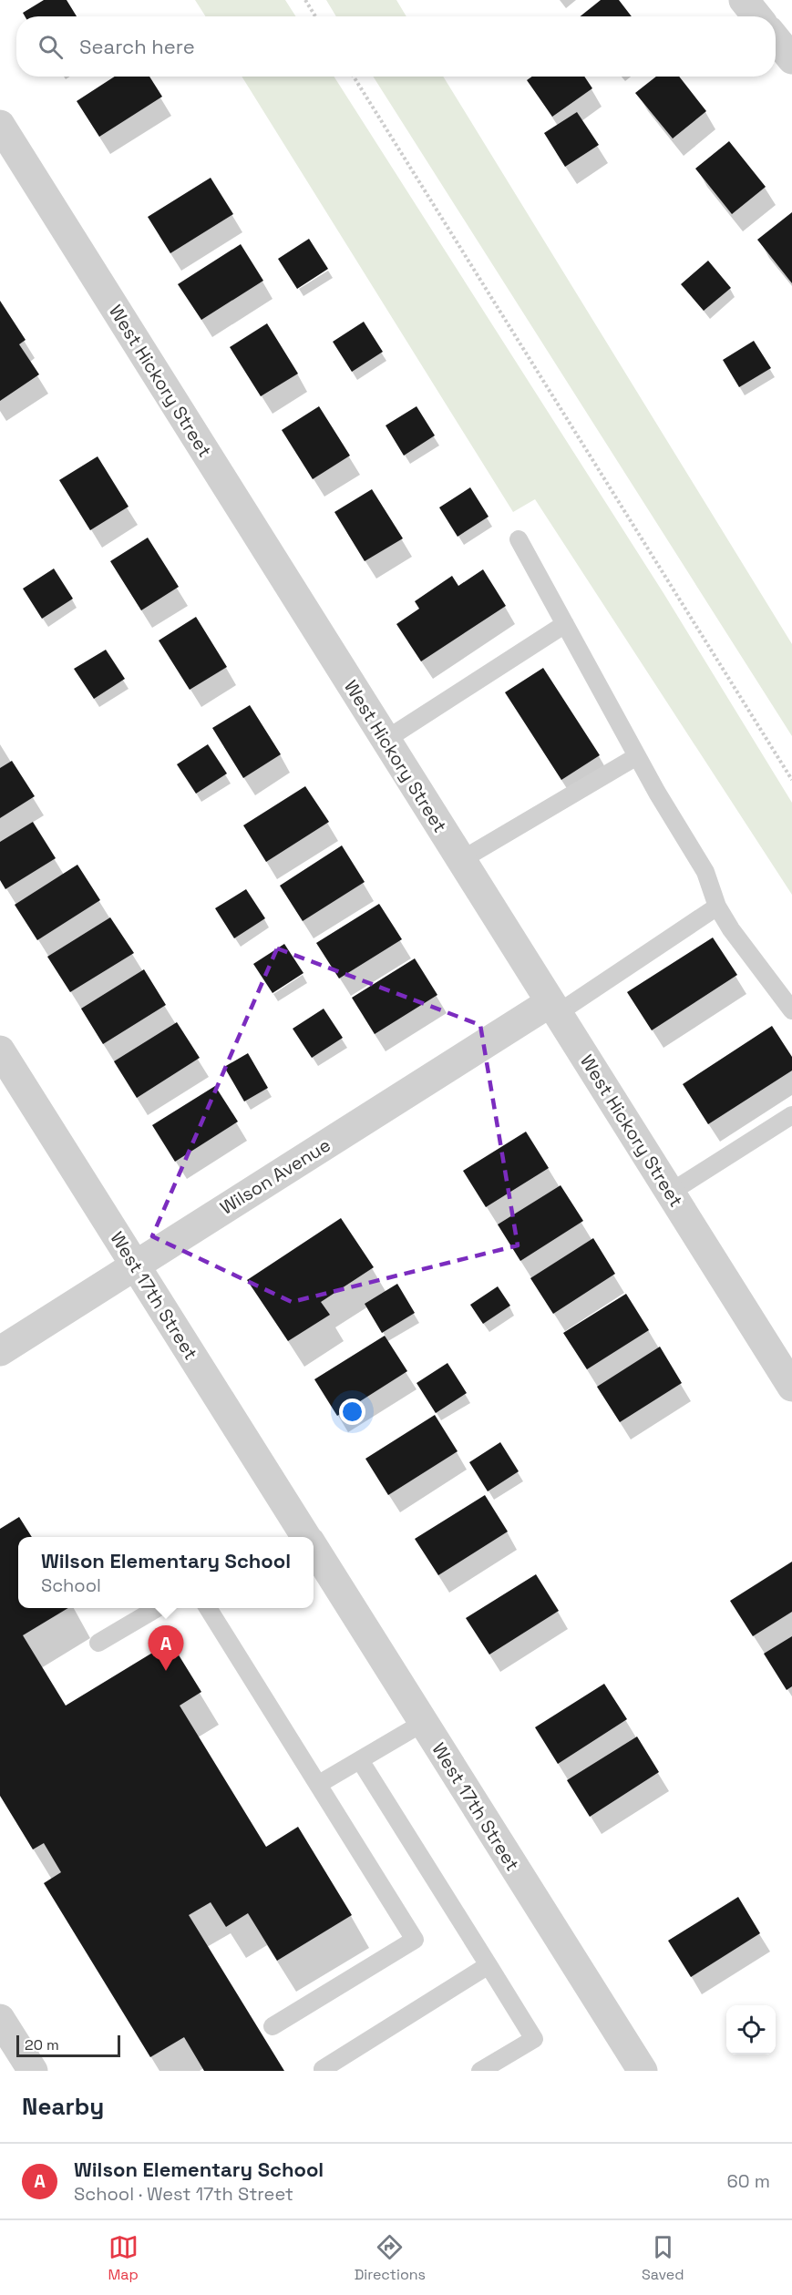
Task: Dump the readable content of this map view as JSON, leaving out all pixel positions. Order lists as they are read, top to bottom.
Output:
{
  "streets": {
    "street": ["West Hickory Street", "Wilson Avenue", "West 17th Street"]
  },
  "crossings": [
    ["West Hickory Street", "Wilson Avenue"],
    ["Wilson Avenue", "West 17th Street"]
  ],
  "scale_bar": "20 m",
  "page": {
    "search": "Search here",
    "popup": ["Wilson Elementary School", "School"],
    "pins": "A",
    "scale": "20 m",
    "heading": "Nearby",
    "list": [
      {
        "mark": "A",
        "name": "Wilson Elementary School",
        "note": "School · West 17th Street",
        "value": "60 m"
      }
    ],
    "nav": ["Map", "Directions", "Saved"]
  }
}
